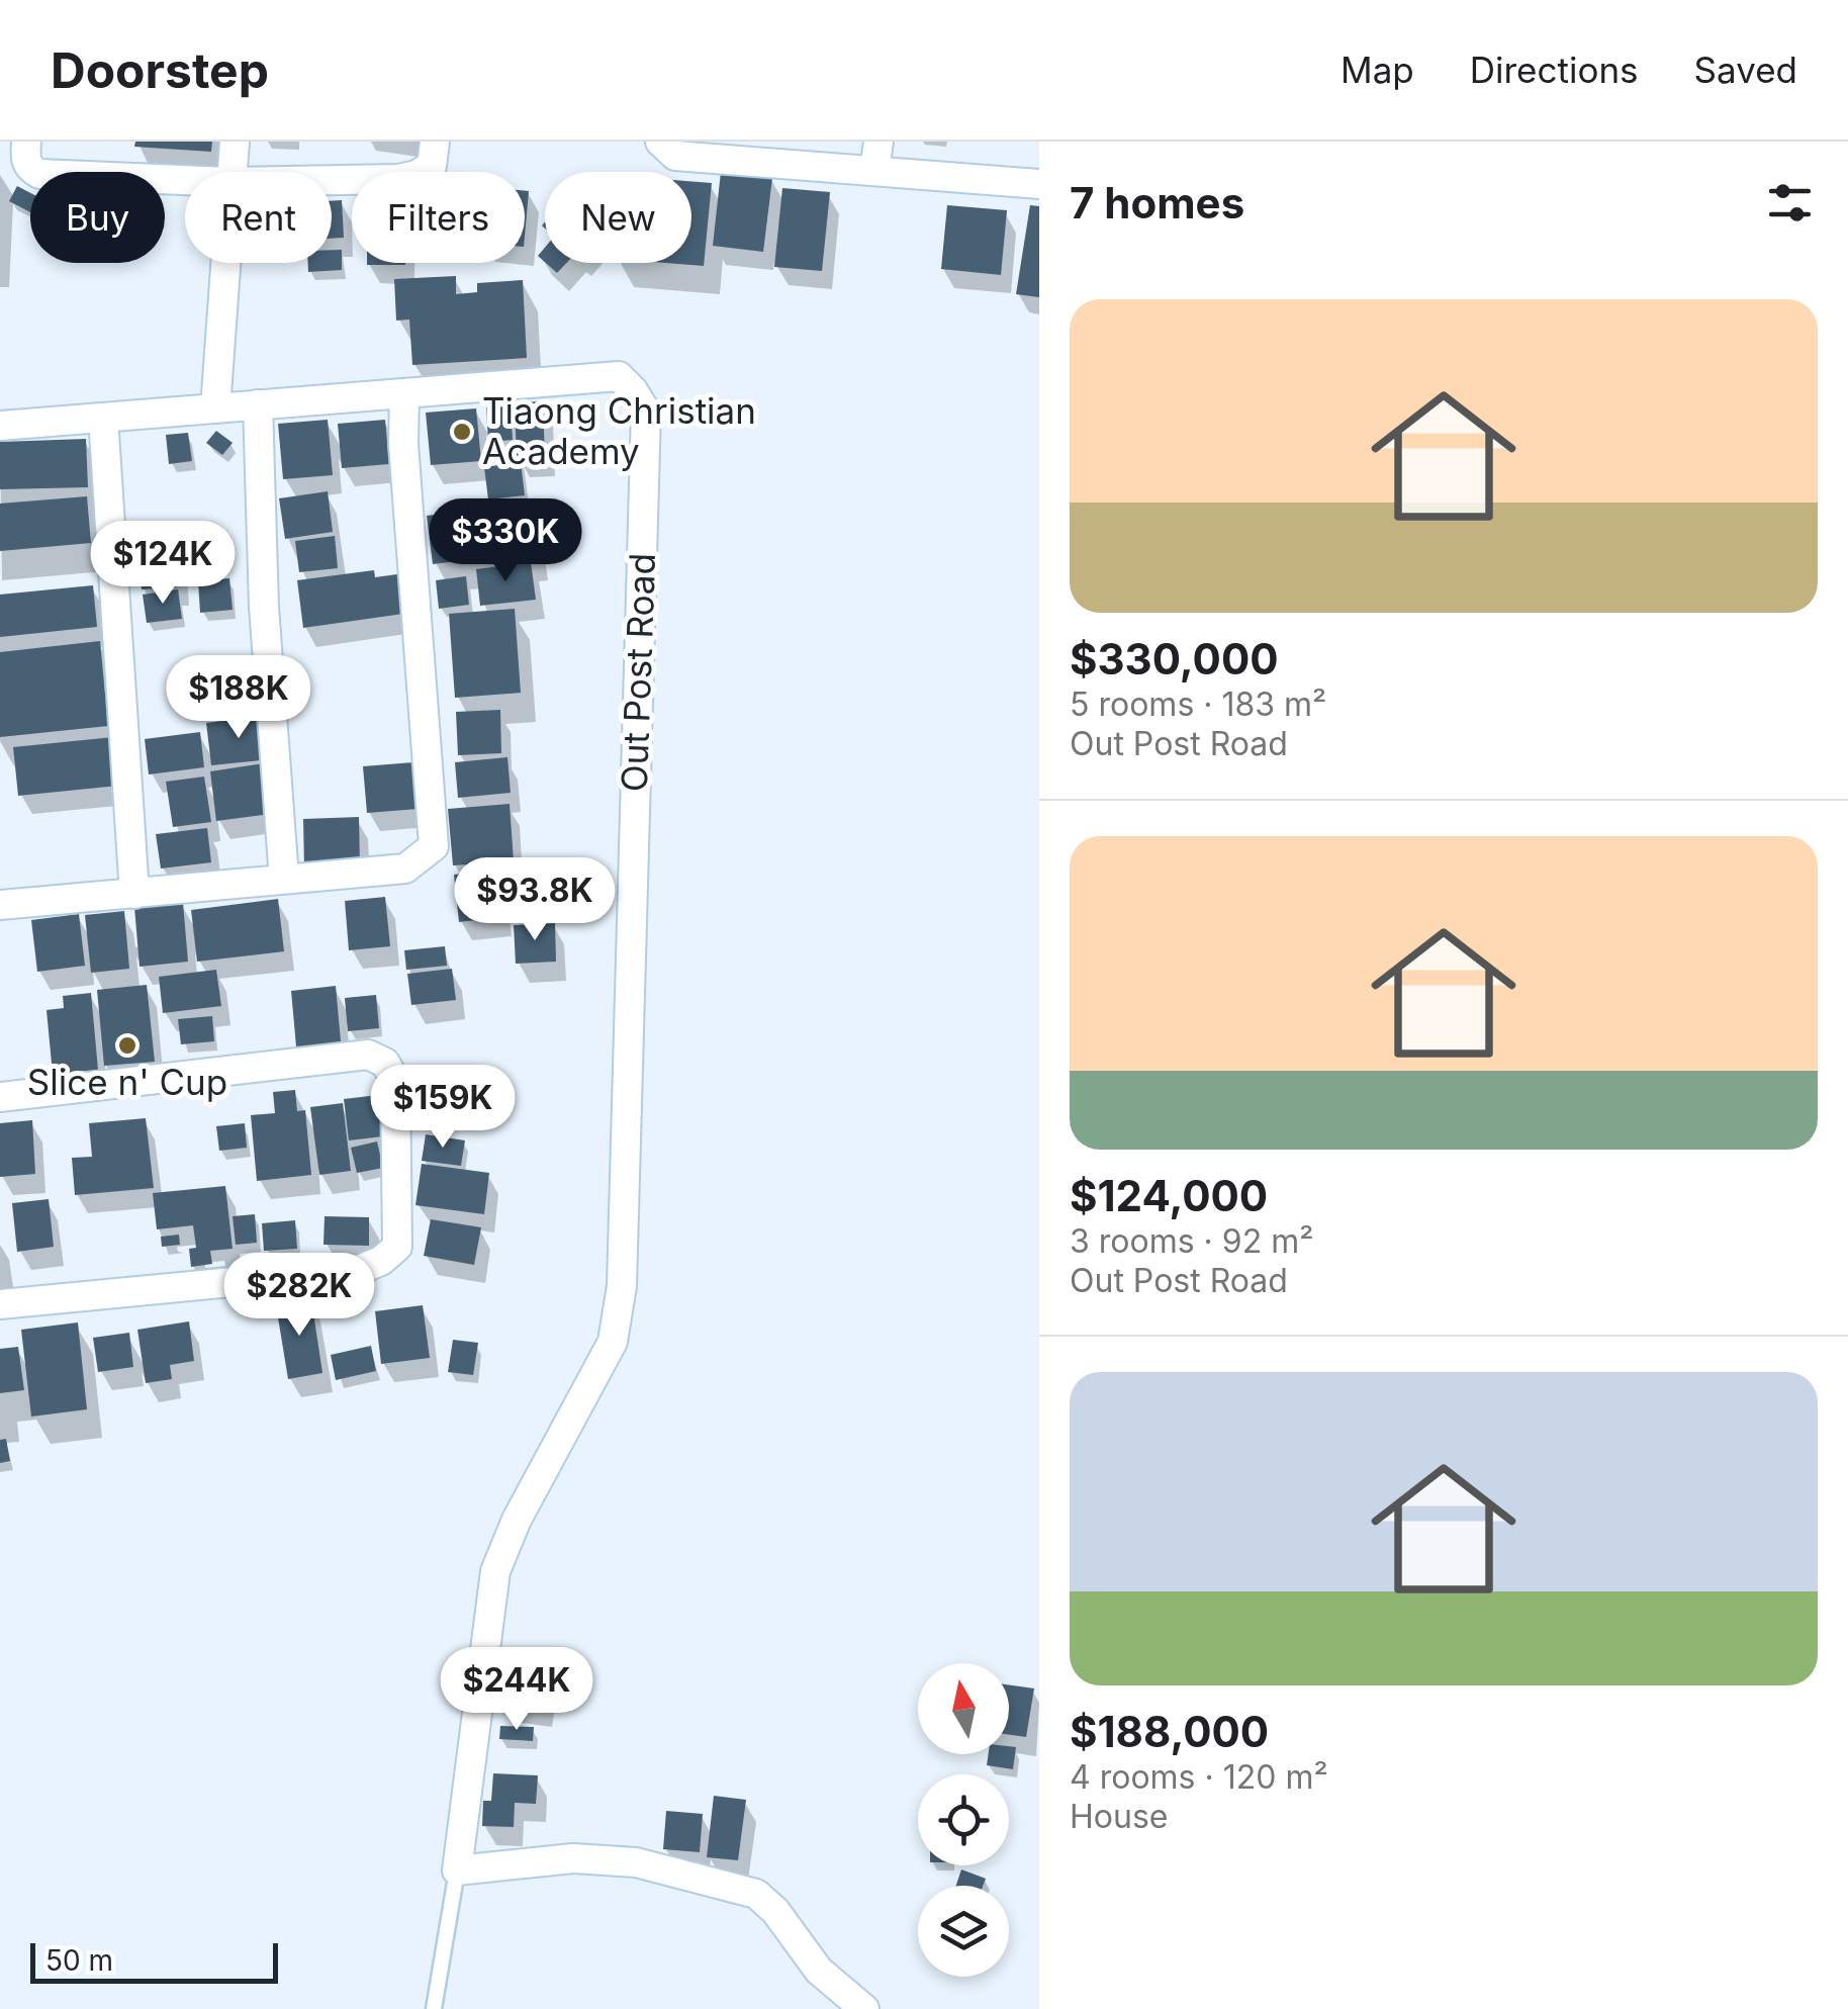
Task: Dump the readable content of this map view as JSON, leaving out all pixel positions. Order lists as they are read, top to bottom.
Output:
{
  "streets": {
    "street": ["Out Post Road"]
  },
  "places": ["Tiaong Christian Academy", "Slice n' Cup"],
  "scale_bar": "50 m",
  "north": "top",
  "page": {
    "header": "Doorstep",
    "nav": ["Map", "Directions", "Saved"],
    "heading": "7 homes",
    "chip": [
      "Buy",
      "Rent",
      "Filters",
      "New"
    ],
    "list": [
      {
        "name": "$330,000",
        "note": "5 rooms · 183 m² · Out Post Road"
      },
      {
        "name": "$124,000",
        "note": "3 rooms · 92 m² · Out Post Road"
      },
      {
        "name": "$188,000",
        "note": "4 rooms · 120 m² · House"
      }
    ],
    "price": [
      "$330K",
      "$124K",
      "$188K",
      "$93.8K",
      "$159K",
      "$282K",
      "$244K"
    ],
    "scale": "50 m"
  }
}
